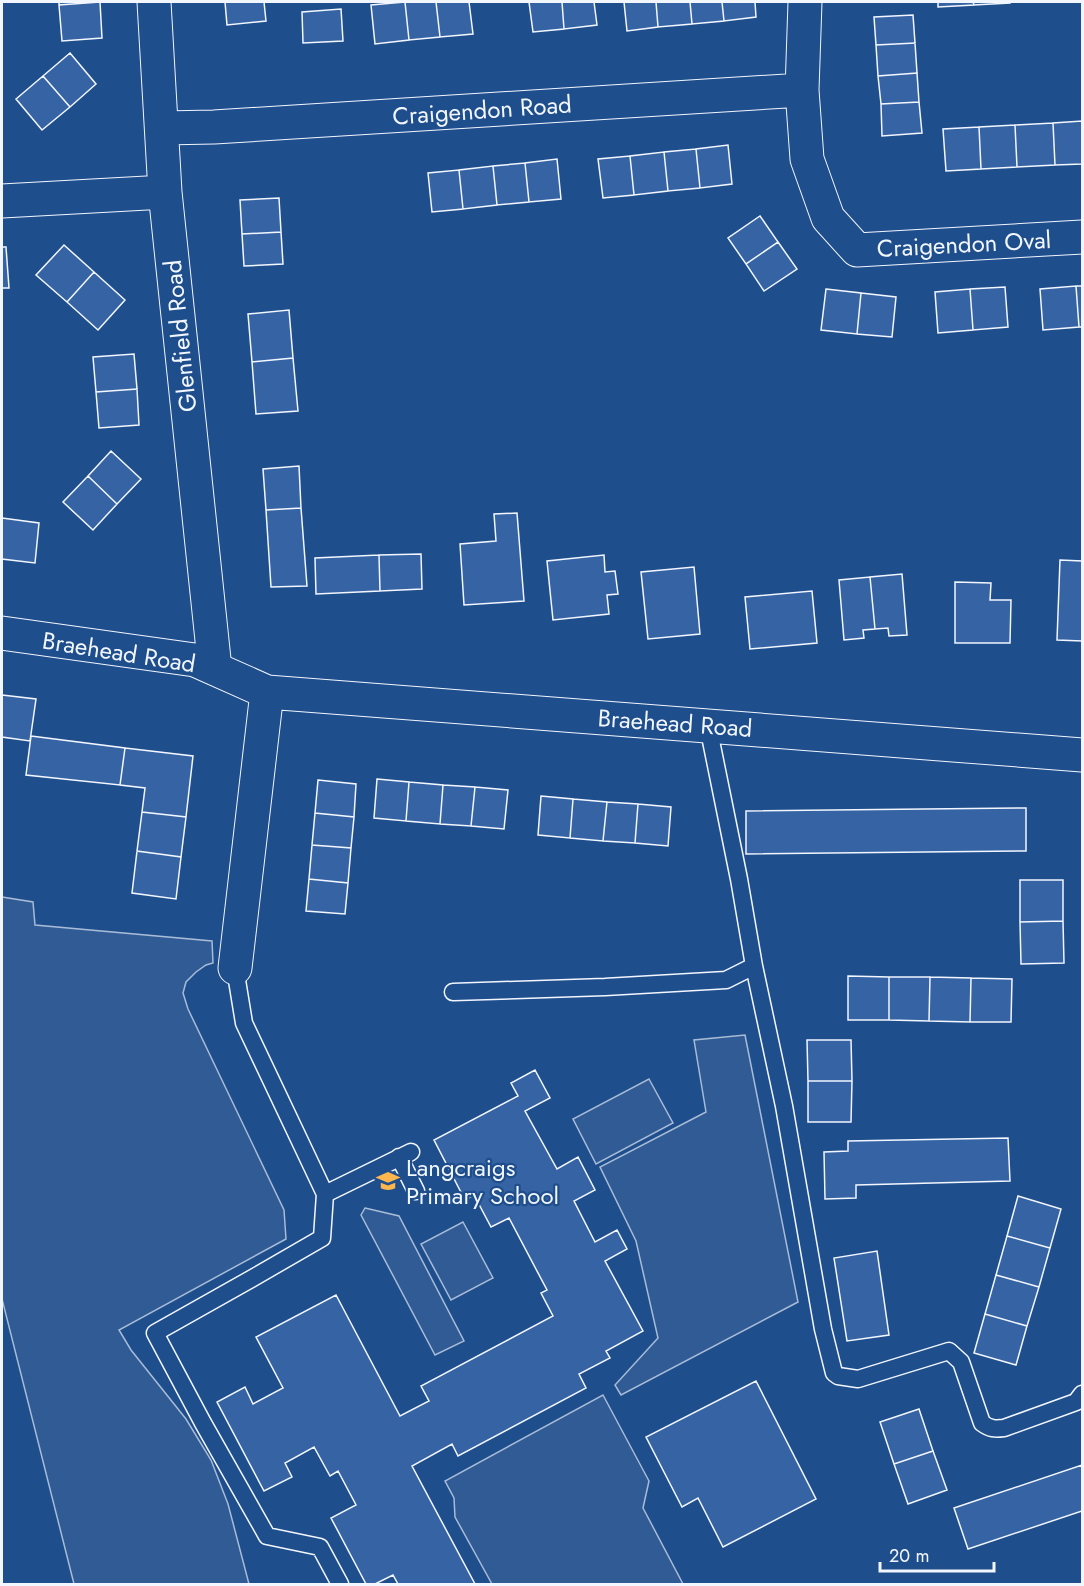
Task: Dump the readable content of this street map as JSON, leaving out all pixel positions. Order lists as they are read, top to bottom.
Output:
{
  "streets": {
    "street": [
      "Craigendon Road",
      "Craigendon Oval",
      "Glenfield Road",
      "Braehead Road"
    ]
  },
  "crossings": [
    ["Craigendon Road", "Craigendon Oval"],
    ["Craigendon Road", "Glenfield Road"],
    ["Glenfield Road", "Braehead Road"]
  ],
  "places": {
    "school or university": ["Langcraigs Primary School"]
  },
  "scale_bar": "20 m"
}
